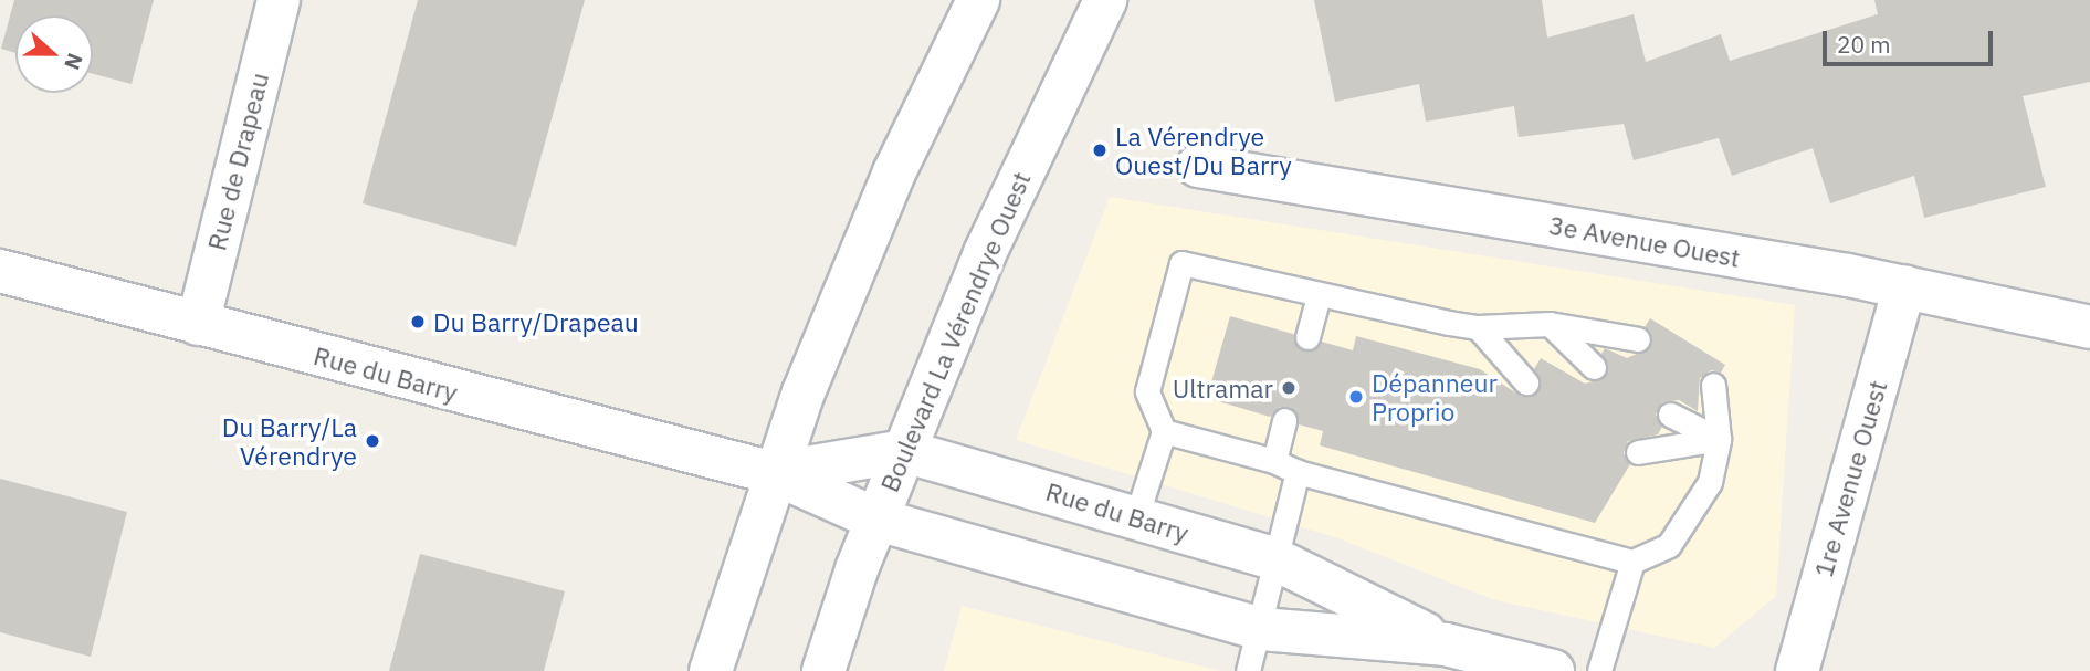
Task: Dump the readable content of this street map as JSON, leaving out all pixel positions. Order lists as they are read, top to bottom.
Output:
{
  "streets": {
    "street": [
      "Rue de Drapeau",
      "3e Avenue Ouest",
      "Boulevard La Vérendrye Ouest",
      "Rue du Barry",
      "1re Avenue Ouest"
    ]
  },
  "crossings": [
    ["Rue de Drapeau", "Rue du Barry"],
    ["3e Avenue Ouest", "1re Avenue Ouest"],
    ["Boulevard La Vérendrye Ouest", "Rue du Barry"]
  ],
  "places": [
    "La Vérendrye Ouest/Du Barry",
    "Du Barry/Drapeau",
    "Ultramar",
    "Dépanneur Proprio",
    "Du Barry/La Vérendrye"
  ],
  "scale_bar": "20 m",
  "north": "right"
}
